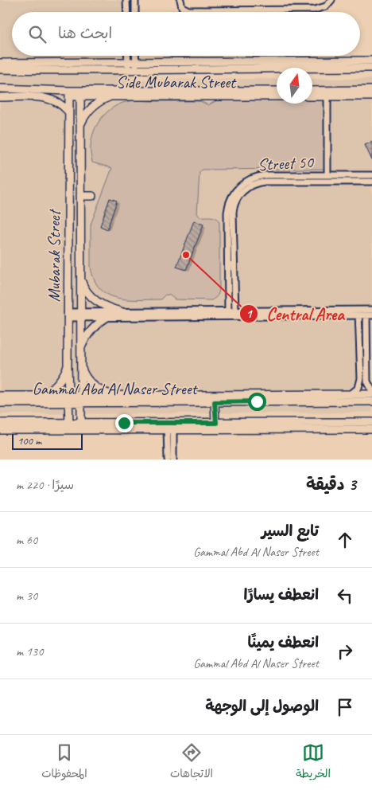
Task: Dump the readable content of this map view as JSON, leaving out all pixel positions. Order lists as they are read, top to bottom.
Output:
{
  "streets": {
    "main road": ["Side Mubarak Street", "Mubarak Street", "Gammal Abd Al Naser Street"],
    "street": ["Street 50"]
  },
  "crossings": [
    ["Side Mubarak Street", "Mubarak Street"],
    ["Mubarak Street", "Gammal Abd Al Naser Street"]
  ],
  "places": ["Central Area"],
  "scale_bar": "100 m",
  "north": "top",
  "page": {
    "search": "ابحث هنا",
    "scale": "100 m",
    "heading": ["3 دقيقة", "سيرًا · 220 m"],
    "list": [
      ["تابع السير", "Gammal Abd Al Naser Street", "60 m"],
      ["انعطف يسارًا", "30 m"],
      ["انعطف يمينًا", "Gammal Abd Al Naser Street", "130 m"],
      "الوصول إلى الوجهة"
    ],
    "nav": ["الخريطة", "الاتجاهات", "المحفوظات"]
  }
}
